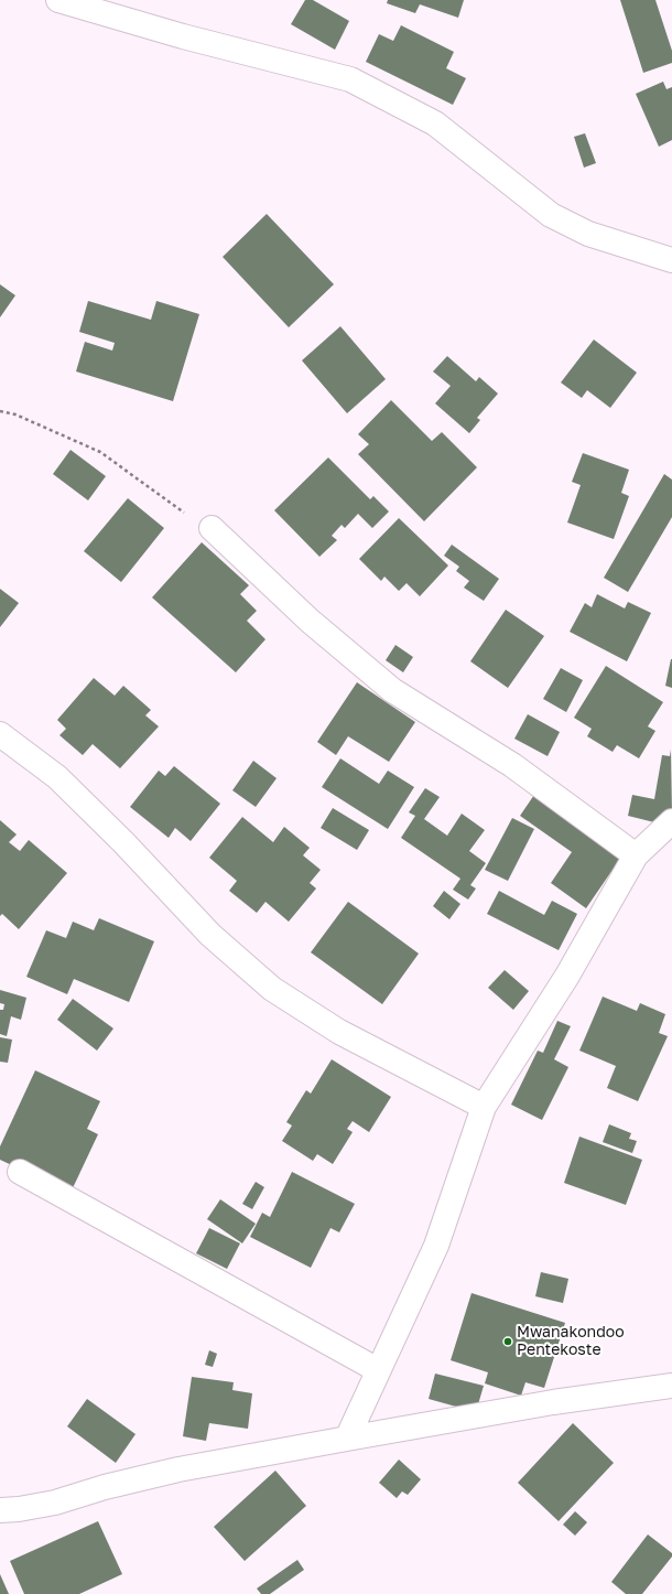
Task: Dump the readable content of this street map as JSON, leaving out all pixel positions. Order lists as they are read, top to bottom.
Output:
{
  "places": ["Mwanakondoo Pentekoste"]
}
